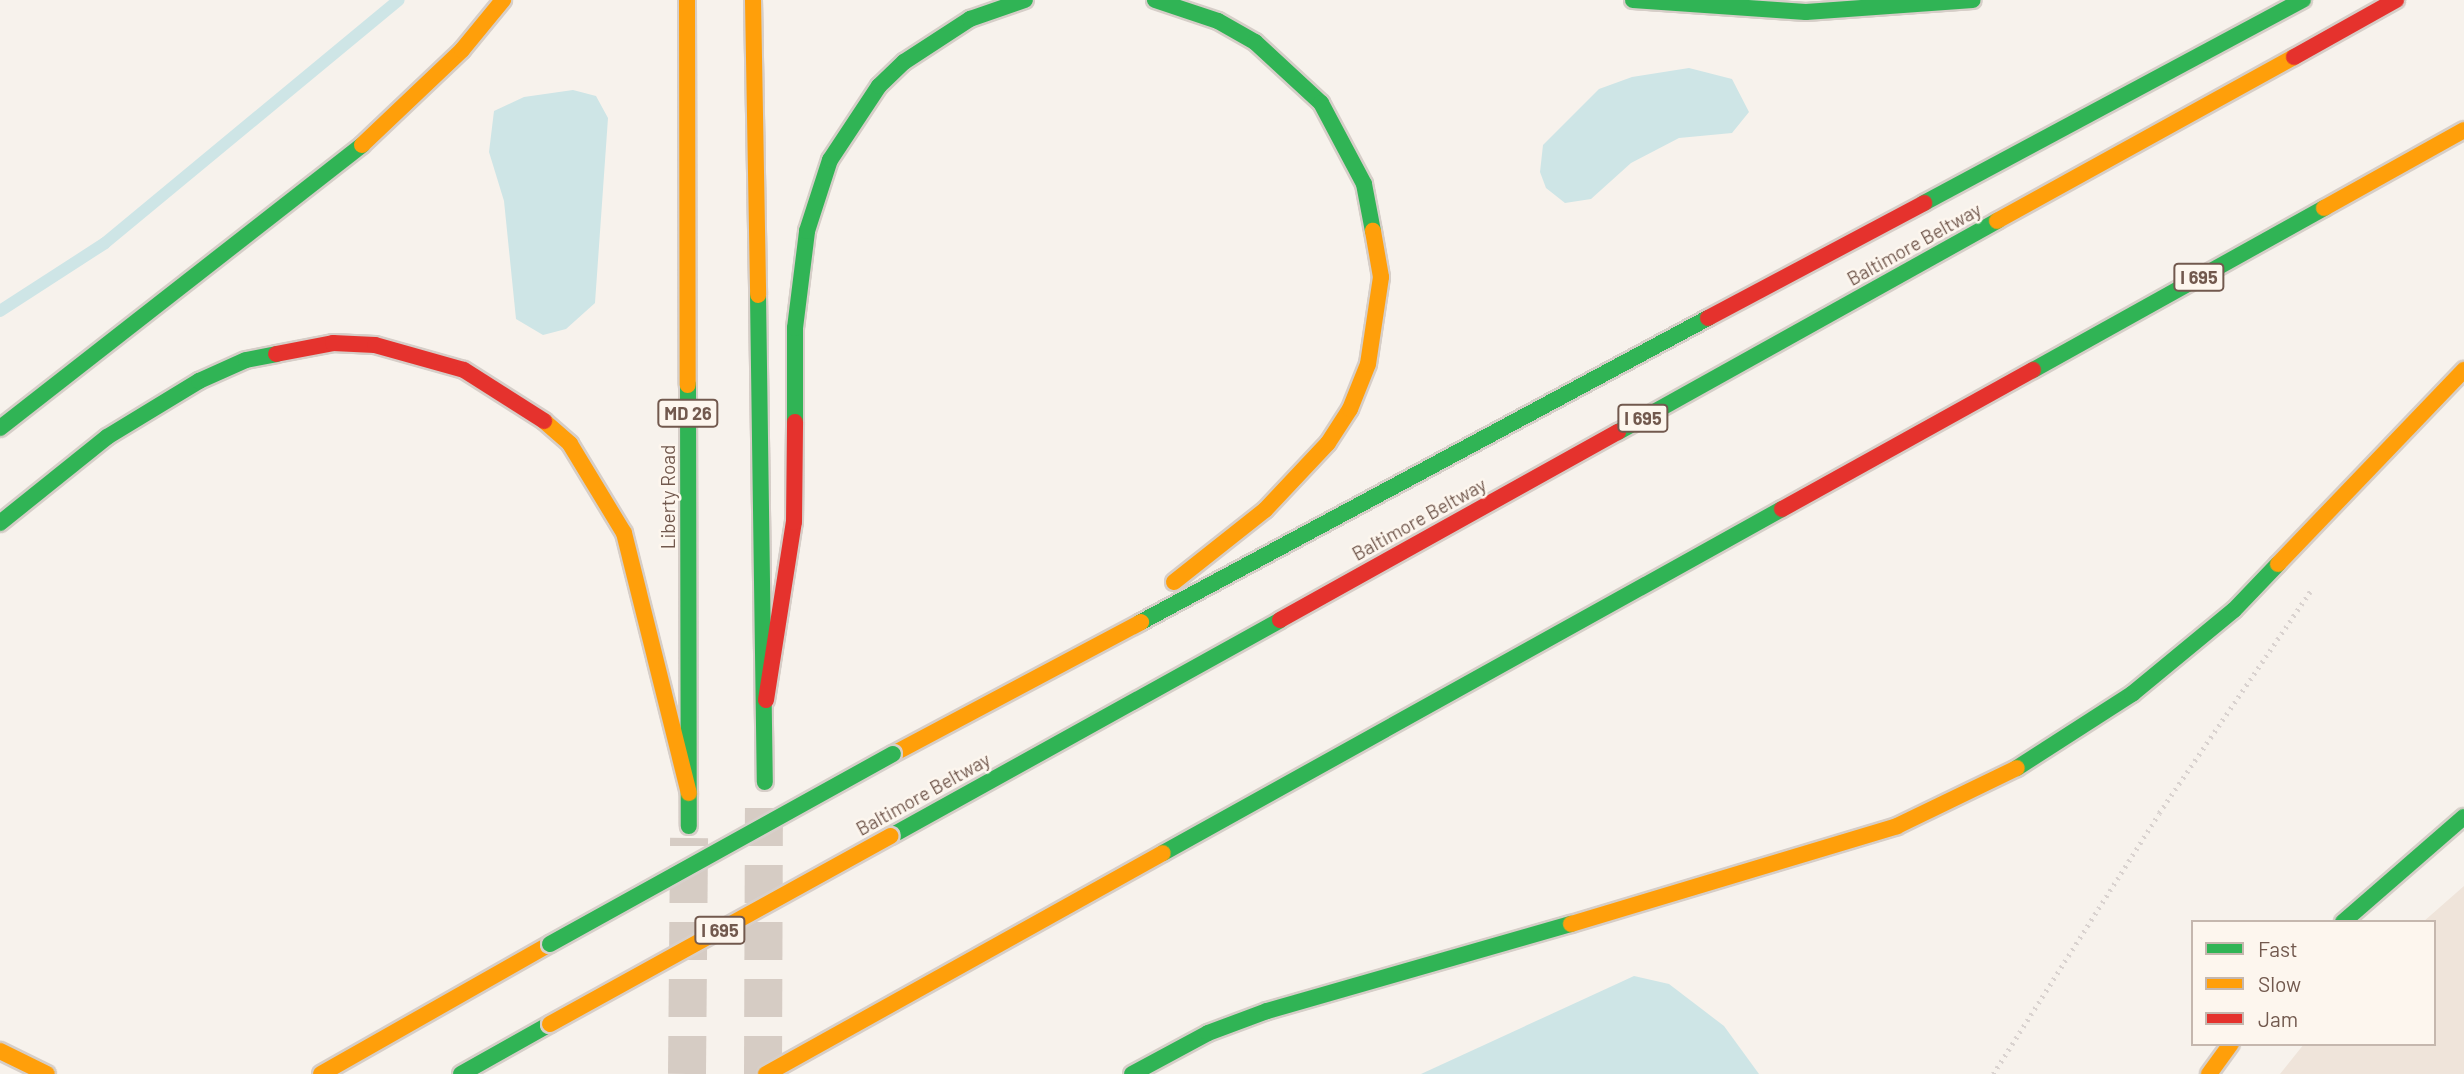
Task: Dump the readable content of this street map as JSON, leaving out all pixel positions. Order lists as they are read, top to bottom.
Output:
{
  "streets": {
    "main road": [
      "Baltimore Beltway",
      "I 695",
      "MD 26",
      "Liberty Road"
    ]
  },
  "legend": ["Fast", "Slow", "Jam"]
}
